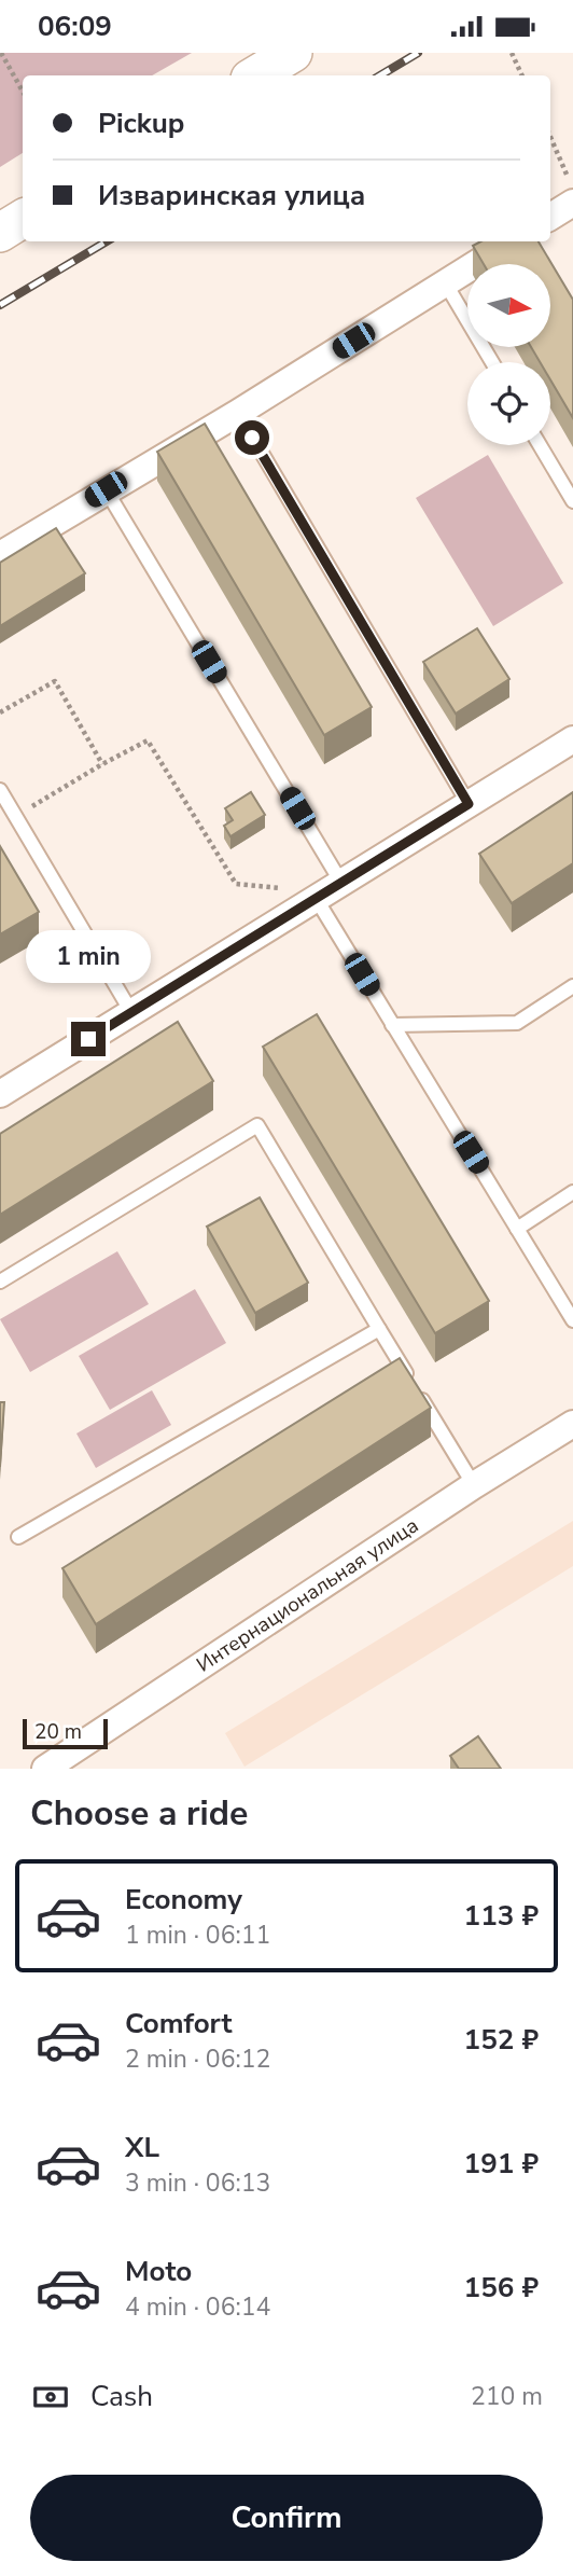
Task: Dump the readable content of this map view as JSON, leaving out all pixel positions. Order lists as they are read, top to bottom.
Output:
{
  "streets": {
    "street": ["Интернациональная улица"]
  },
  "scale_bar": "20 m",
  "north": "right",
  "page": {
    "status": "06:09",
    "banner": ["Pickup", "Изваринская улица"],
    "bubble": "1 min",
    "scale": "20 m",
    "heading": "Choose a ride",
    "list": [
      {
        "name": "Economy",
        "note": "1 min · 06:11",
        "value": "113 ₽"
      },
      {
        "name": "Comfort",
        "note": "2 min · 06:12",
        "value": "152 ₽"
      },
      {
        "name": "XL",
        "note": "3 min · 06:13",
        "value": "191 ₽"
      },
      {
        "name": "Moto",
        "note": "4 min · 06:14",
        "value": "156 ₽"
      }
    ],
    "pay": ["Cash", "210 m"],
    "buttons": "Confirm"
  }
}
